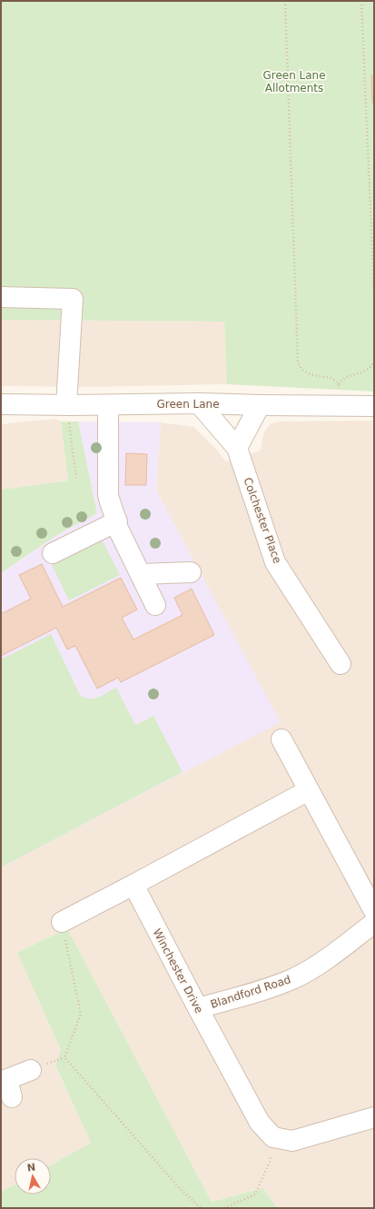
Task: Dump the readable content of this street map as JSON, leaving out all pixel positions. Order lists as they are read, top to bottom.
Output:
{
  "streets": {
    "street": [
      "Green Lane",
      "Colchester Place",
      "Winchester Drive",
      "Blandford Road"
    ]
  },
  "crossings": [
    ["Green Lane", "Colchester Place"],
    ["Winchester Drive", "Blandford Road"]
  ],
  "parks": ["Green Lane Allotments"],
  "north": "top"
}
